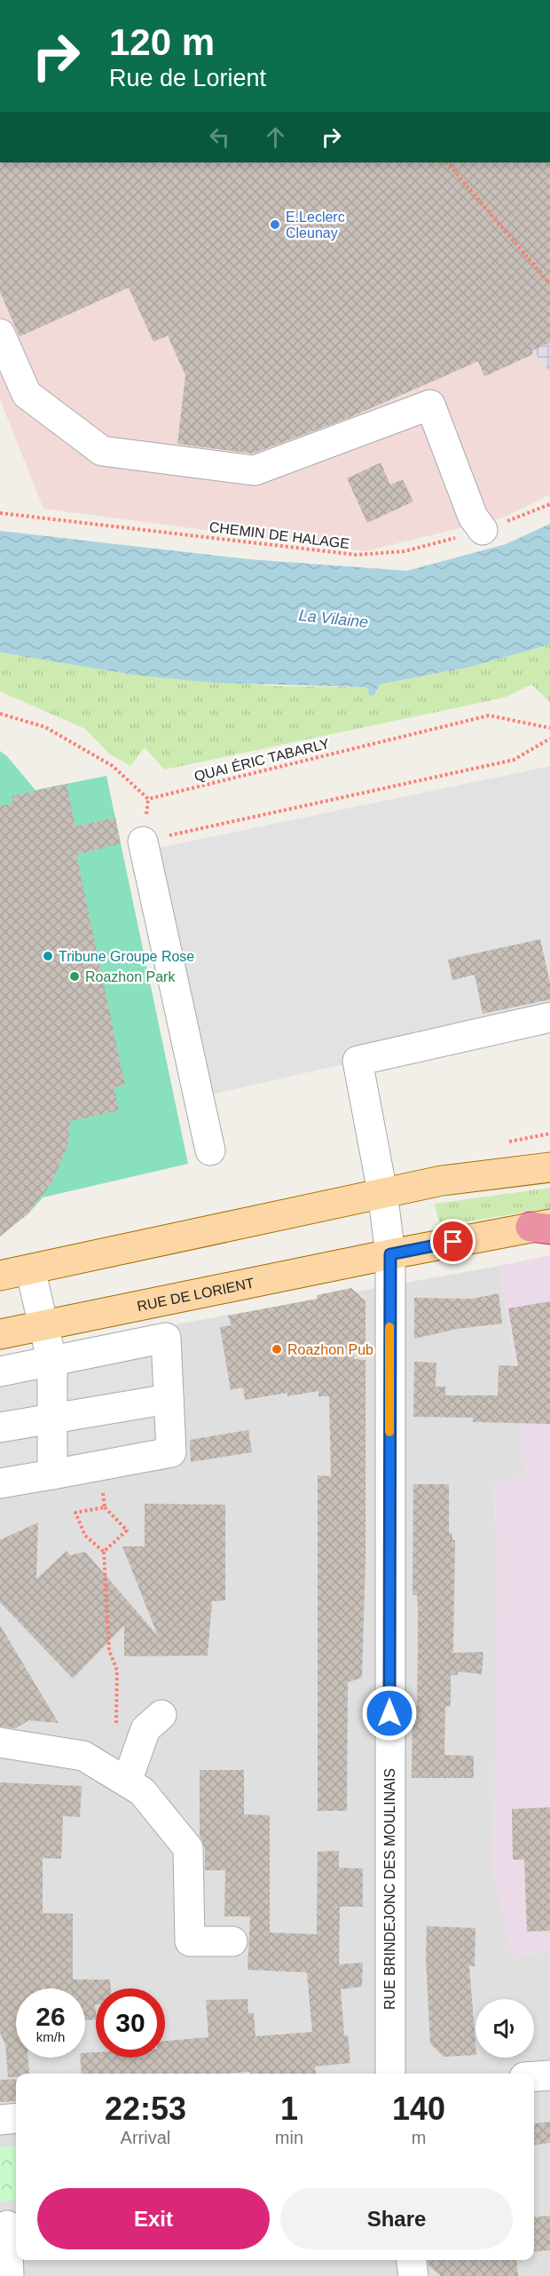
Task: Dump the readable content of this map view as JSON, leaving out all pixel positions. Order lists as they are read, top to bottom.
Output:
{
  "streets": {
    "main road": ["RUE DE LORIENT"],
    "street": ["RUE BRINDEJONC DES MOULINAIS"],
    "path": ["CHEMIN DE HALAGE", "QUAI ÉRIC TABARLY"]
  },
  "crossings": [
    ["RUE DE LORIENT", "RUE BRINDEJONC DES MOULINAIS"]
  ],
  "water": ["La Vilaine"],
  "places": [
    "E.Leclerc Cleunay",
    "Tribune Groupe Rose",
    "Roazhon Park",
    "Roazhon Pub"
  ],
  "page": {
    "turn": ["120 m", "Rue de Lorient"],
    "speed": "26 km/h",
    "limit": "30",
    "eta": [
      "22:53",
      "Arrival",
      "1",
      "min",
      "140",
      "m"
    ],
    "buttons": ["Exit", "Share"]
  }
}
